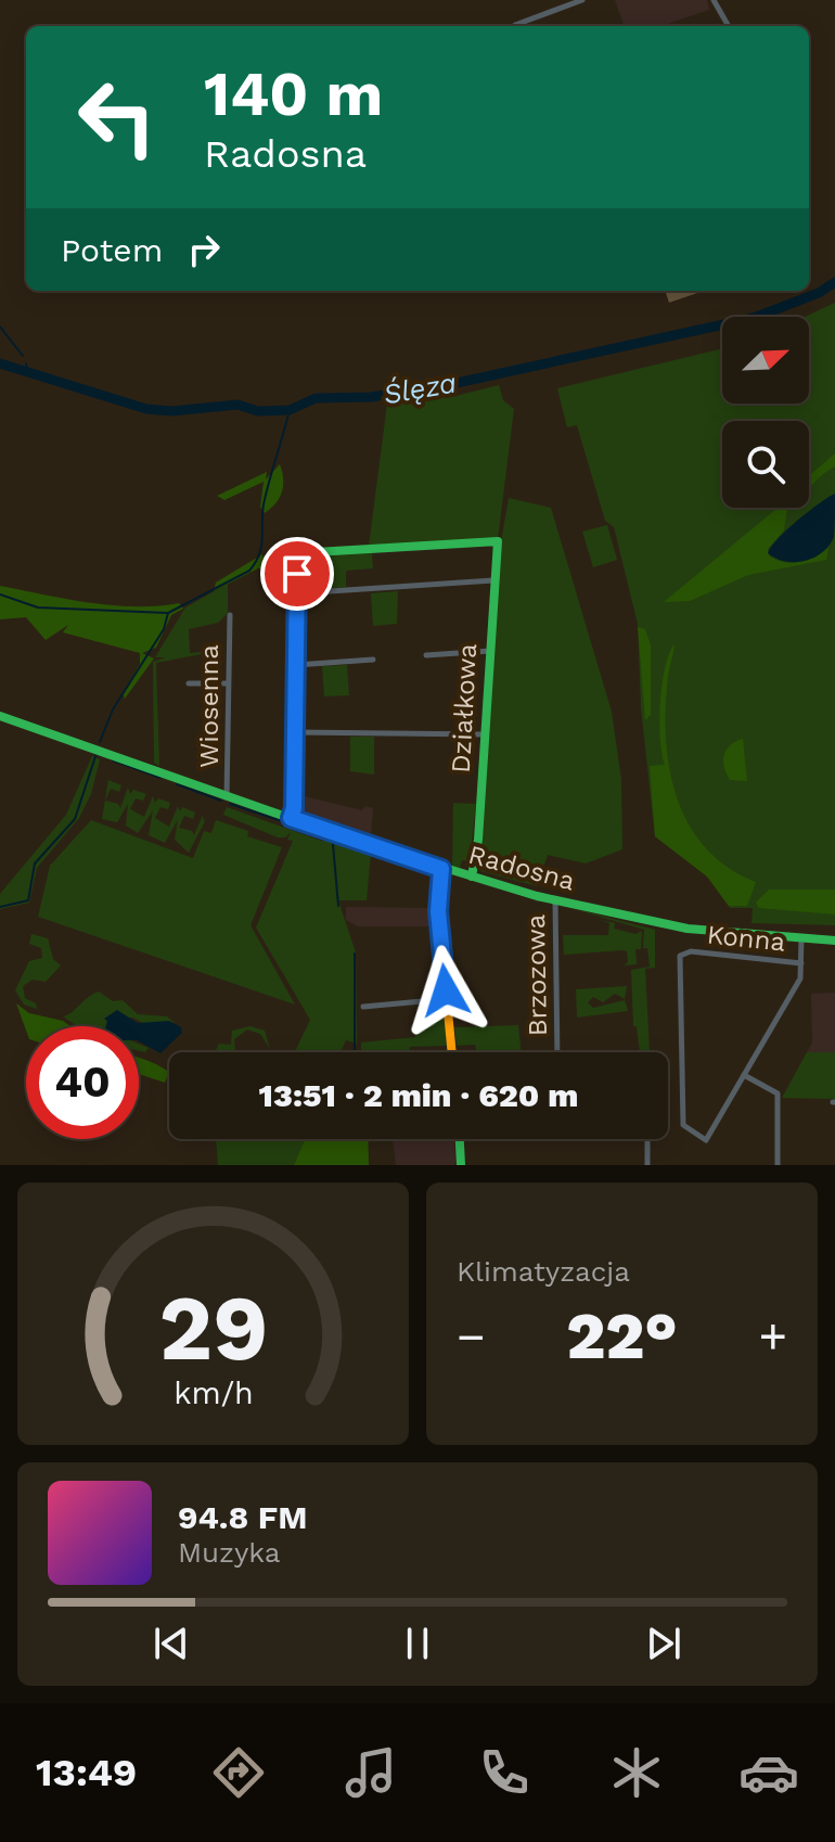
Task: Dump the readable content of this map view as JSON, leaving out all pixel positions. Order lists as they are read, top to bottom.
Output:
{
  "streets": {
    "street": [
      "Wiosenna",
      "Działkowa",
      "Radosna",
      "Konna",
      "Brzozowa"
    ]
  },
  "crossings": [
    ["Wiosenna", "Radosna"],
    ["Działkowa", "Radosna"],
    ["Radosna", "Brzozowa"]
  ],
  "water": ["Ślęza"],
  "north": "top right",
  "page": {
    "turn": ["140 m", "Radosna"],
    "then": "Potem",
    "limit": "40",
    "trip": "13:51 · 2 min · 620 m",
    "tile": "Klimatyzacja",
    "heat": ["−", "22°", "+"],
    "song": ["94.8 FM", "Muzyka"],
    "tabs": "13:49",
    "gauge": ["29", "km/h"]
  }
}
